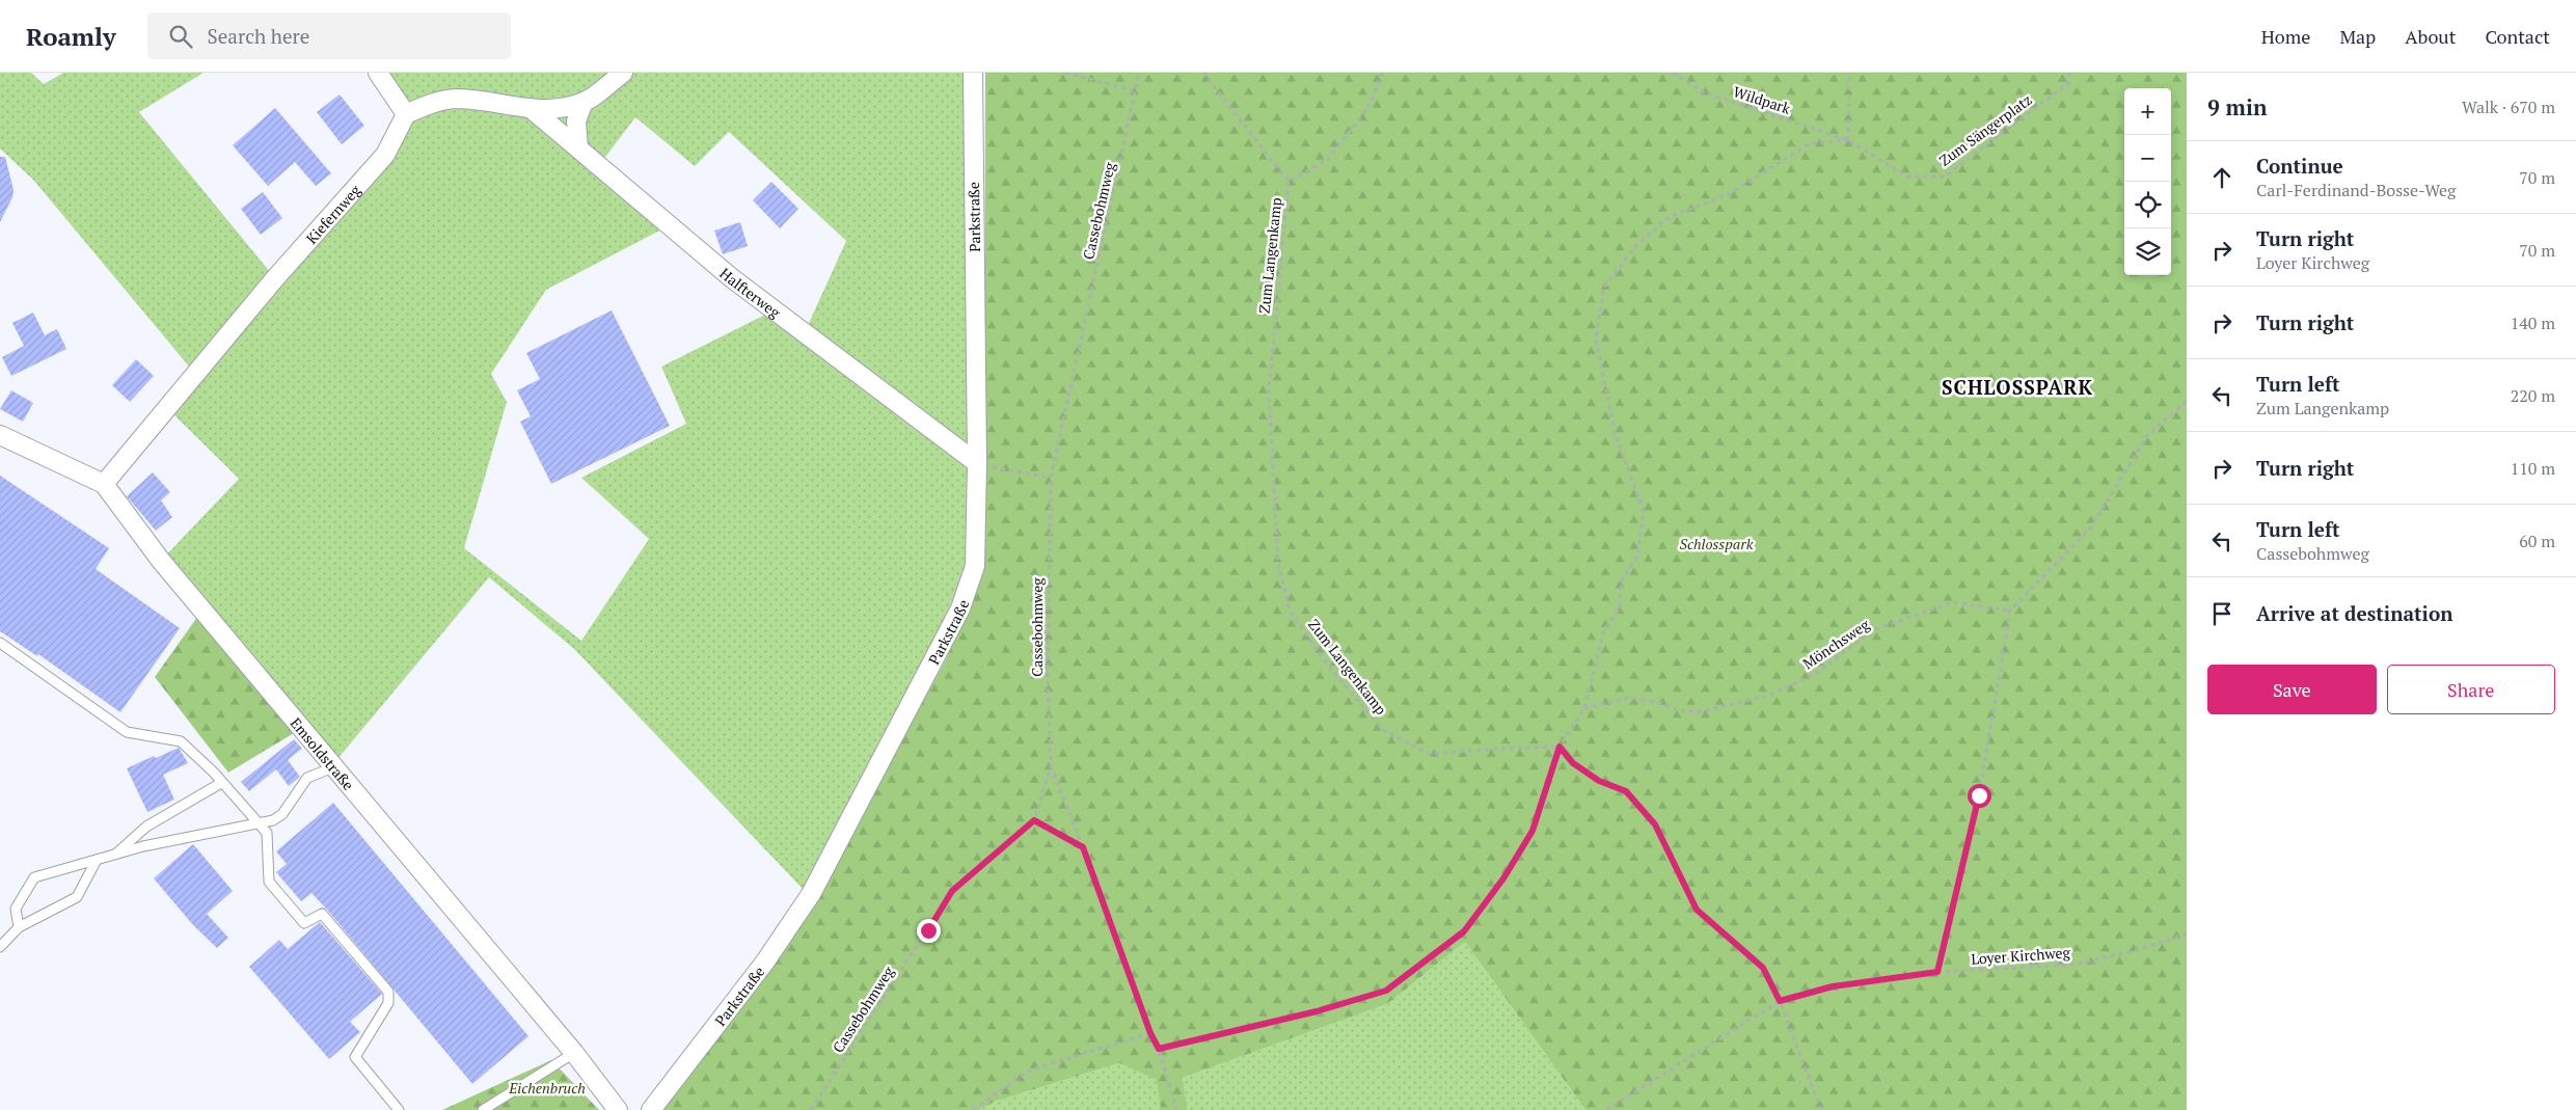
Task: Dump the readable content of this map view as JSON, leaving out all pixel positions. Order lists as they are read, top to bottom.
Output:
{
  "streets": {
    "street": [
      "Kiefernweg",
      "Parkstraße",
      "Halfterweg",
      "Emsoldstraße"
    ],
    "path": [
      "Wildpark",
      "Zum Sängerplatz",
      "Cassebohmweg",
      "Zum Langenkamp",
      "Mönchsweg",
      "Loyer Kirchweg"
    ]
  },
  "crossings": [
    ["Wildpark", "Zum Sängerplatz"],
    ["Kiefernweg", "Emsoldstraße"],
    ["Parkstraße", "Halfterweg"]
  ],
  "districts": ["SCHLOSSPARK"],
  "parks": ["Schlosspark", "Eichenbruch"],
  "page": {
    "header": "Roamly",
    "search": "Search here",
    "nav": [
      "Home",
      "Map",
      "About",
      "Contact"
    ],
    "heading": ["9 min", "Walk · 670 m"],
    "map_buttons": ["+", "−"],
    "list": [
      ["Continue", "Carl-Ferdinand-Bosse-Weg", "70 m"],
      ["Turn right", "Loyer Kirchweg", "70 m"],
      ["Turn right", "140 m"],
      ["Turn left", "Zum Langenkamp", "220 m"],
      ["Turn right", "110 m"],
      ["Turn left", "Cassebohmweg", "60 m"],
      "Arrive at destination"
    ],
    "buttons": ["Save", "Share"]
  }
}
